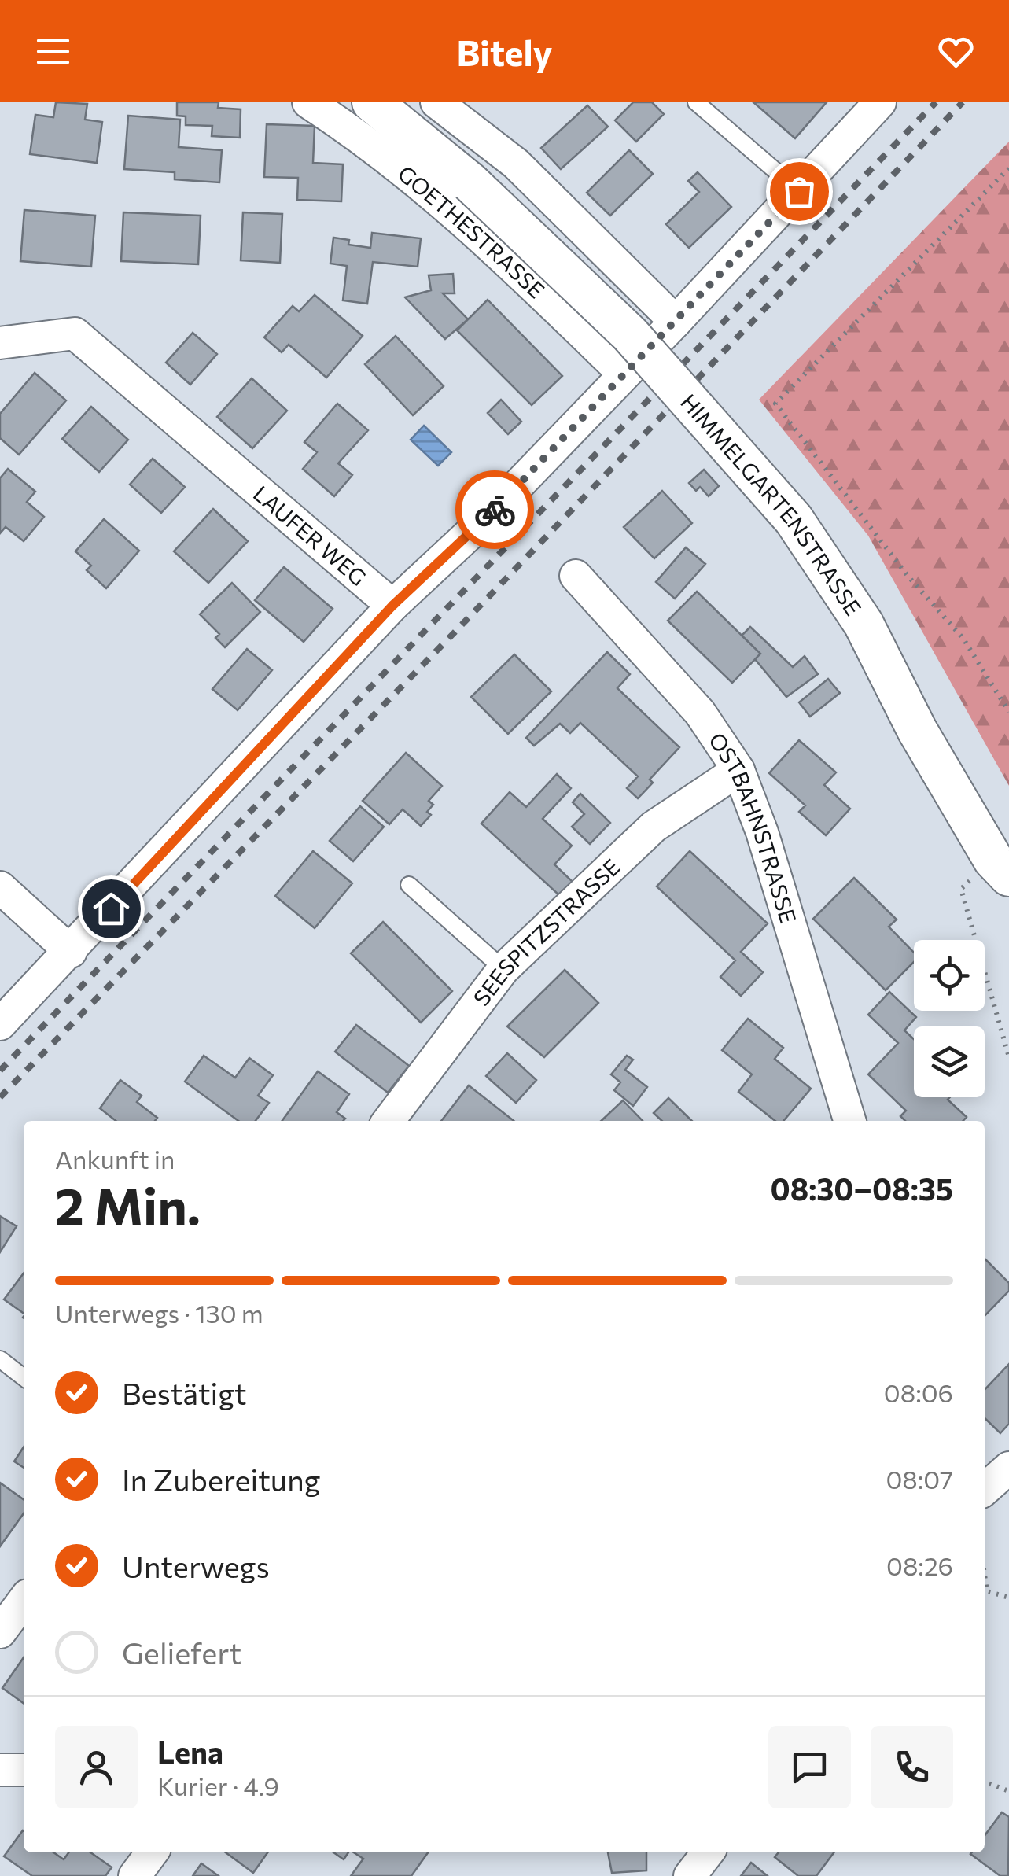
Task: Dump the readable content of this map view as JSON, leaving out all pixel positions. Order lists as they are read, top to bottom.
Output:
{
  "streets": {
    "street": [
      "GOETHESTRASSE",
      "HIMMELGARTENSTRASSE",
      "LAUFER WEG",
      "OSTBAHNSTRASSE",
      "SEESPITZSTRASSE"
    ]
  },
  "crossings": [
    ["GOETHESTRASSE", "HIMMELGARTENSTRASSE"],
    ["OSTBAHNSTRASSE", "SEESPITZSTRASSE"]
  ],
  "page": {
    "header": "Bitely",
    "heading": ["2 Min.", "Ankunft in", "08:30–08:35"],
    "panel": ["Lena", "Kurier · 4.9"],
    "bar": "Unterwegs · 130 m",
    "list": [
      ["Bestätigt", "08:06"],
      ["In Zubereitung", "08:07"],
      ["Unterwegs", "08:26"],
      "Geliefert"
    ]
  }
}
